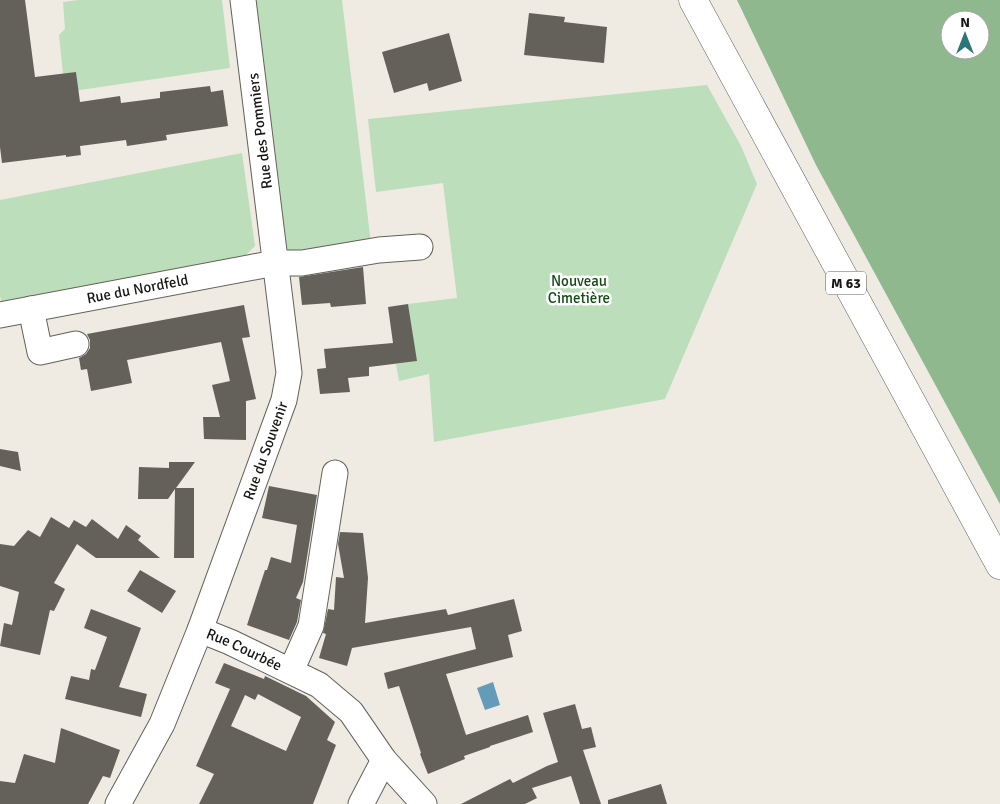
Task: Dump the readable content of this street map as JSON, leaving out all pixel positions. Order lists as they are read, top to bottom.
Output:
{
  "streets": {
    "main road": ["M 63"],
    "street": [
      "Rue des Pommiers",
      "Rue du Nordfeld",
      "Rue du Souvenir",
      "Rue Courbée"
    ]
  },
  "crossings": [
    ["Rue des Pommiers", "Rue du Nordfeld"],
    ["Rue des Pommiers", "Rue du Souvenir"],
    ["Rue du Nordfeld", "Rue du Souvenir"],
    ["Rue du Souvenir", "Rue Courbée"]
  ],
  "parks": ["Nouveau Cimetière"],
  "north": "top"
}
